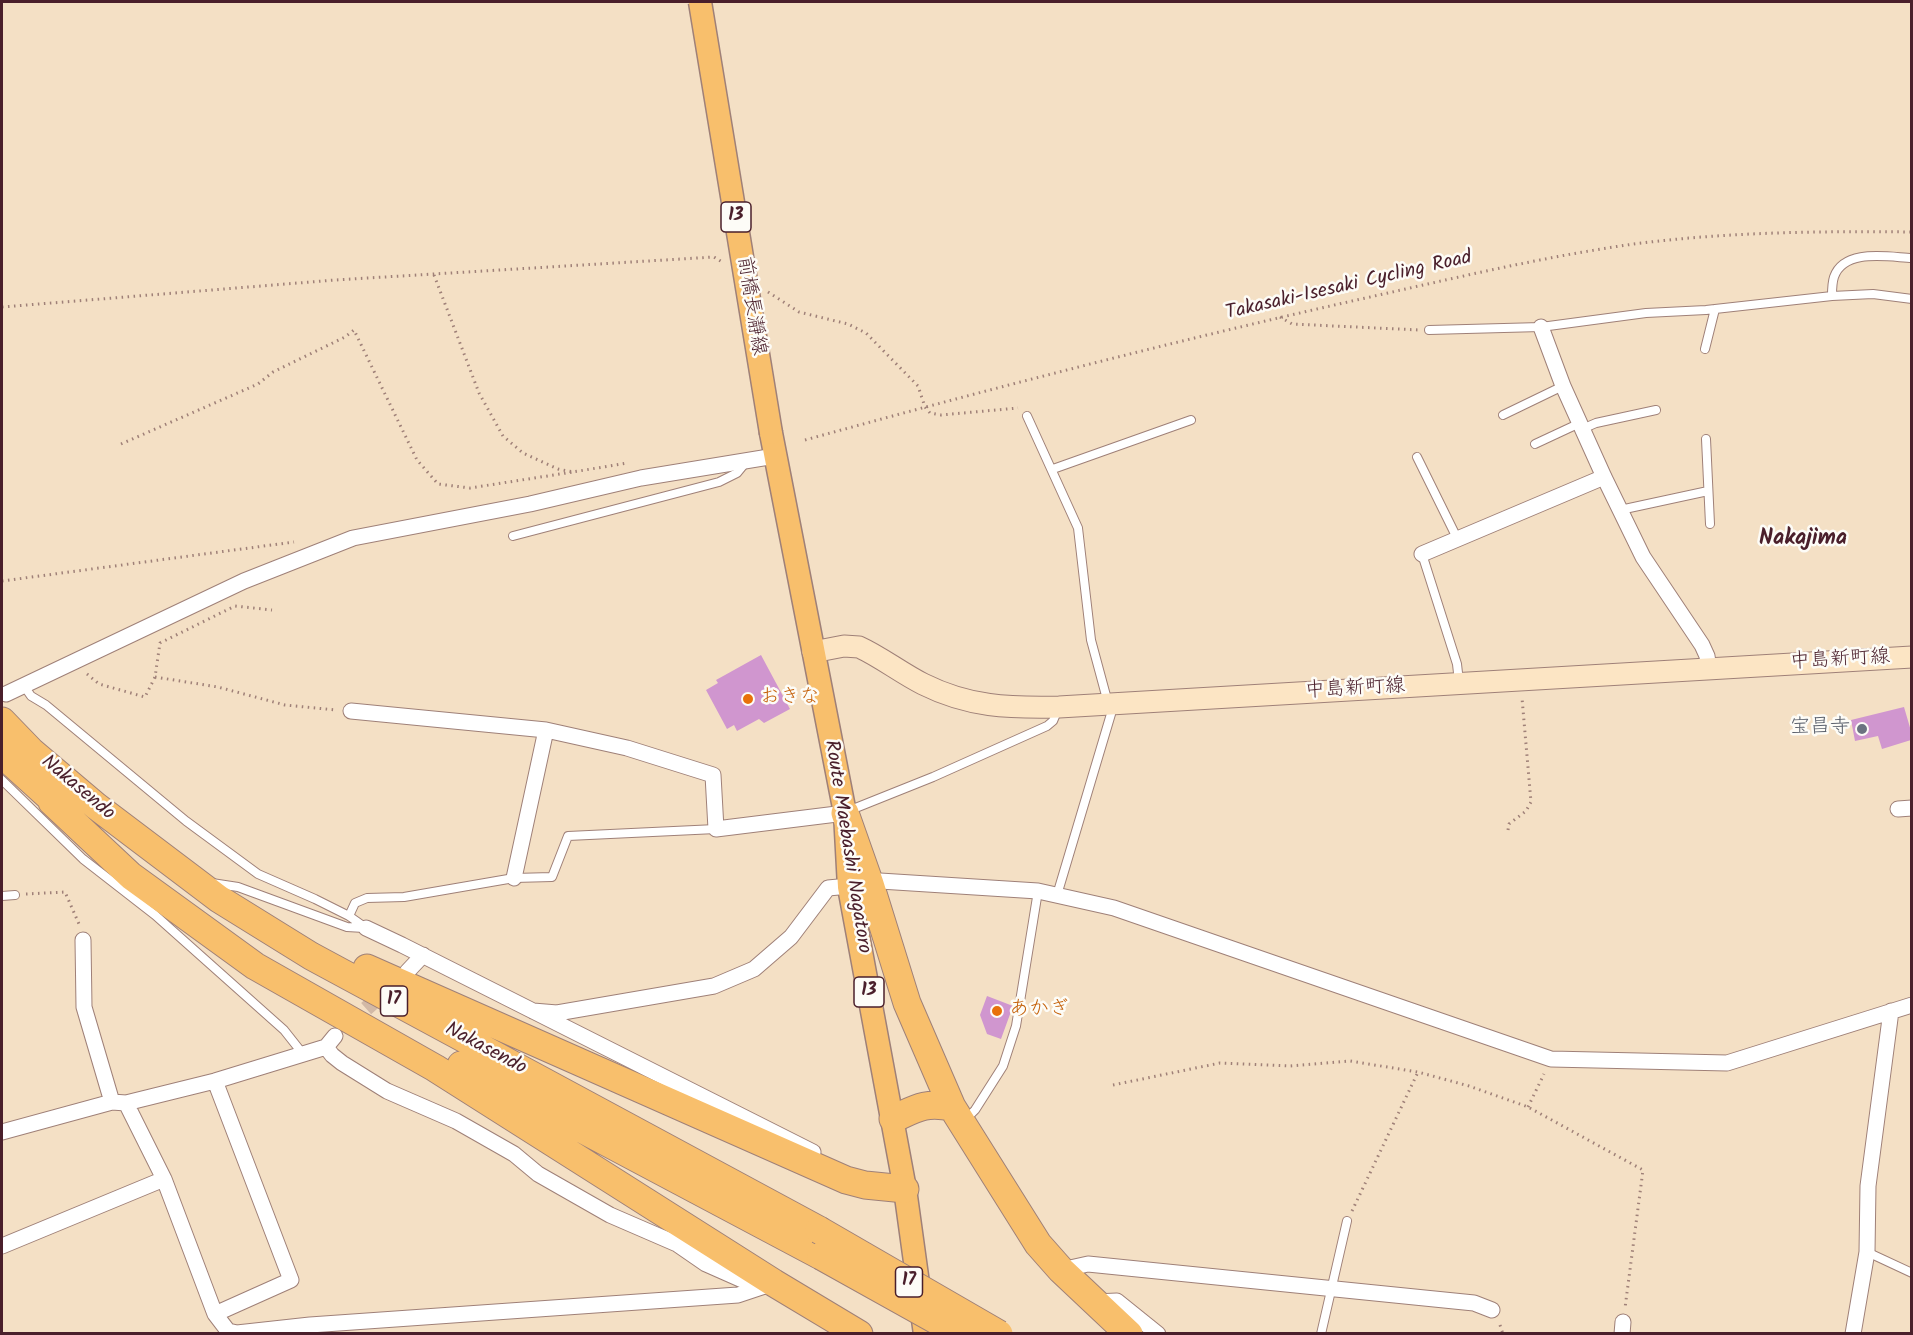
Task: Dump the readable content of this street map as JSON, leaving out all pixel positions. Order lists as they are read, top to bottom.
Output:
{
  "streets": {
    "highway": ["Nakasendo", "17"],
    "main road": [
      "13",
      "前橋長瀞線",
      "中島新町線",
      "Route Maebashi Nagatoro"
    ],
    "path": ["Takasaki-Isesaki Cycling Road"]
  },
  "crossings": [
    ["前橋長瀞線", "Route Maebashi Nagatoro"],
    ["中島新町線", "Route Maebashi Nagatoro"],
    ["Nakasendo", "17"],
    ["Route Maebashi Nagatoro", "17"]
  ],
  "districts": ["Nakajima"],
  "places": ["おきな", "宝昌寺", "あかぎ"]
}
